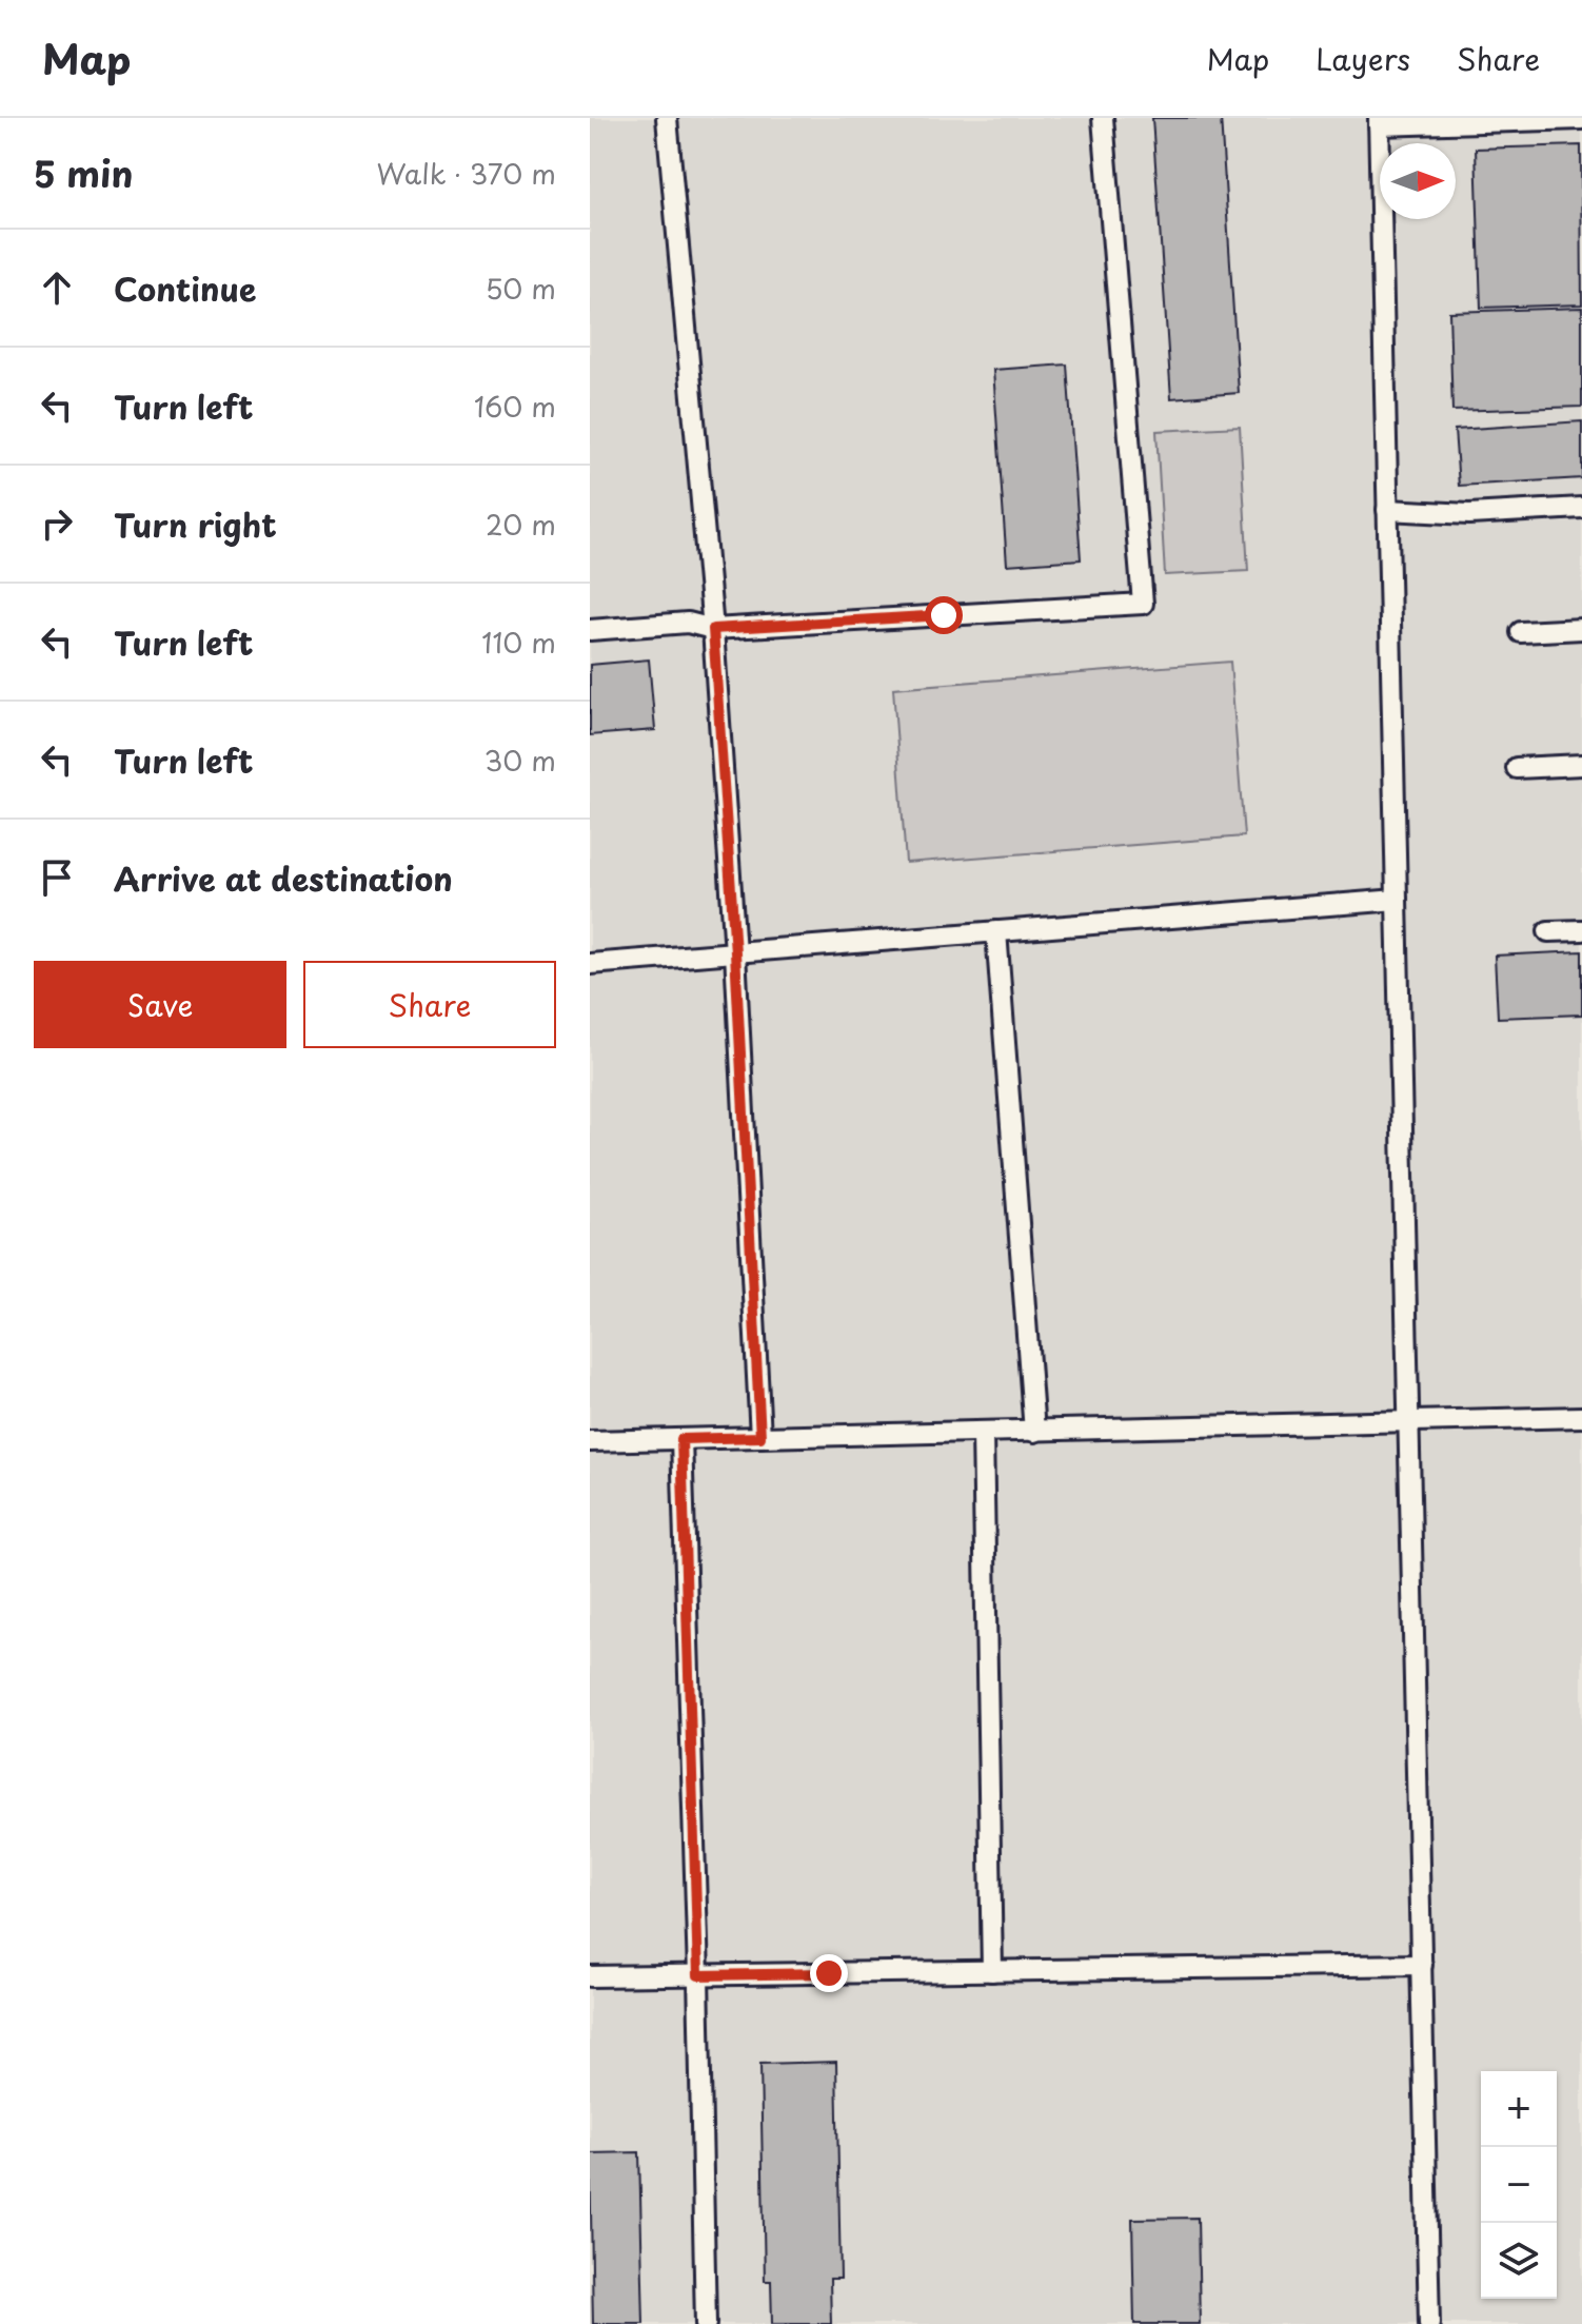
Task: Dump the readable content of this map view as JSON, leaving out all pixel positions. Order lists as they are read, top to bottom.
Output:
{
  "north": "right",
  "page": {
    "header": "Map",
    "nav": ["Map", "Layers", "Share"],
    "heading": ["5 min", "Walk · 370 m"],
    "list": [
      ["Continue", "50 m"],
      ["Turn left", "160 m"],
      ["Turn right", "20 m"],
      ["Turn left", "110 m"],
      ["Turn left", "30 m"],
      "Arrive at destination"
    ],
    "buttons": ["Save", "Share"],
    "map_buttons": ["+", "−"]
  }
}
